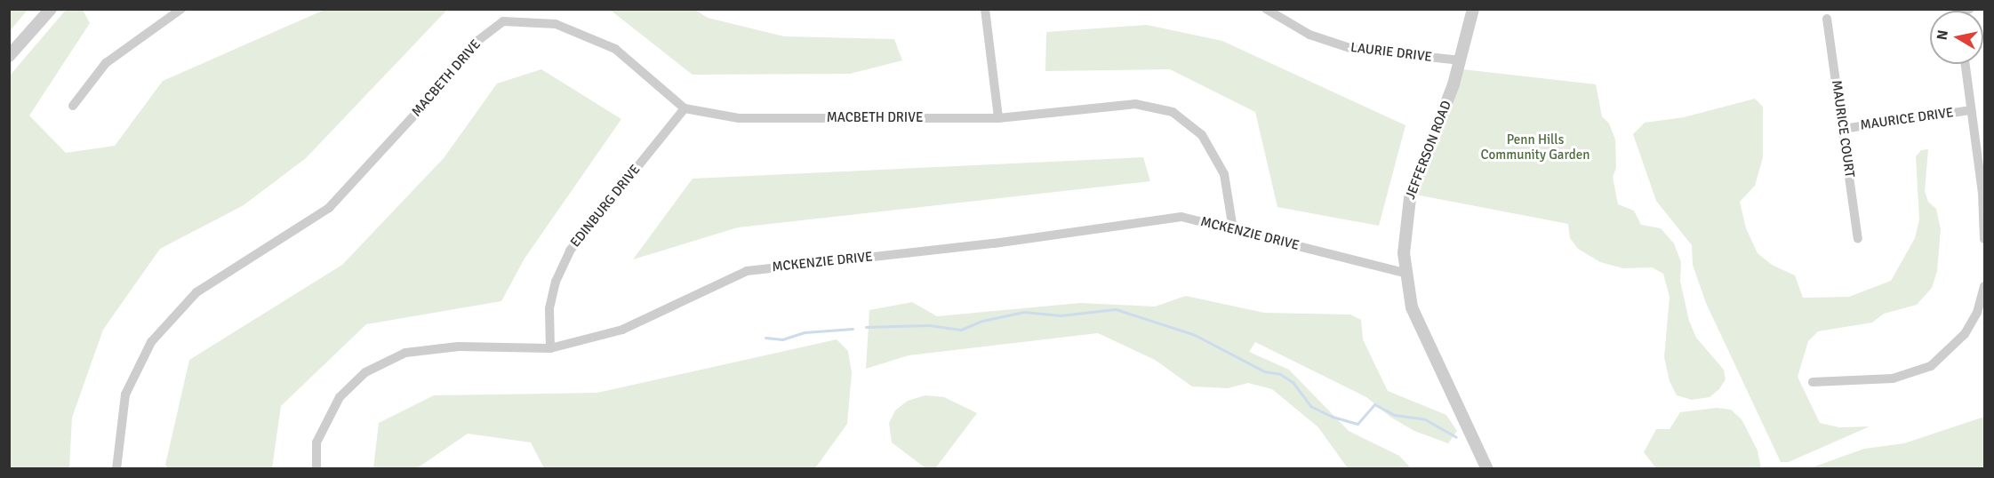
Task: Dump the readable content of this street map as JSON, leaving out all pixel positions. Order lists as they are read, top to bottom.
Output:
{
  "streets": {
    "street": [
      "LAURIE DRIVE",
      "MACBETH DRIVE",
      "MAURICE DRIVE",
      "MAURICE COURT",
      "JEFFERSON ROAD",
      "EDINBURG DRIVE",
      "MCKENZIE DRIVE"
    ]
  },
  "crossings": [
    ["LAURIE DRIVE", "JEFFERSON ROAD"],
    ["MACBETH DRIVE", "EDINBURG DRIVE"],
    ["MACBETH DRIVE", "MCKENZIE DRIVE"],
    ["MAURICE DRIVE", "MAURICE COURT"],
    ["JEFFERSON ROAD", "MCKENZIE DRIVE"],
    ["EDINBURG DRIVE", "MCKENZIE DRIVE"]
  ],
  "parks": ["Penn Hills Community Garden"],
  "north": "left"
}
